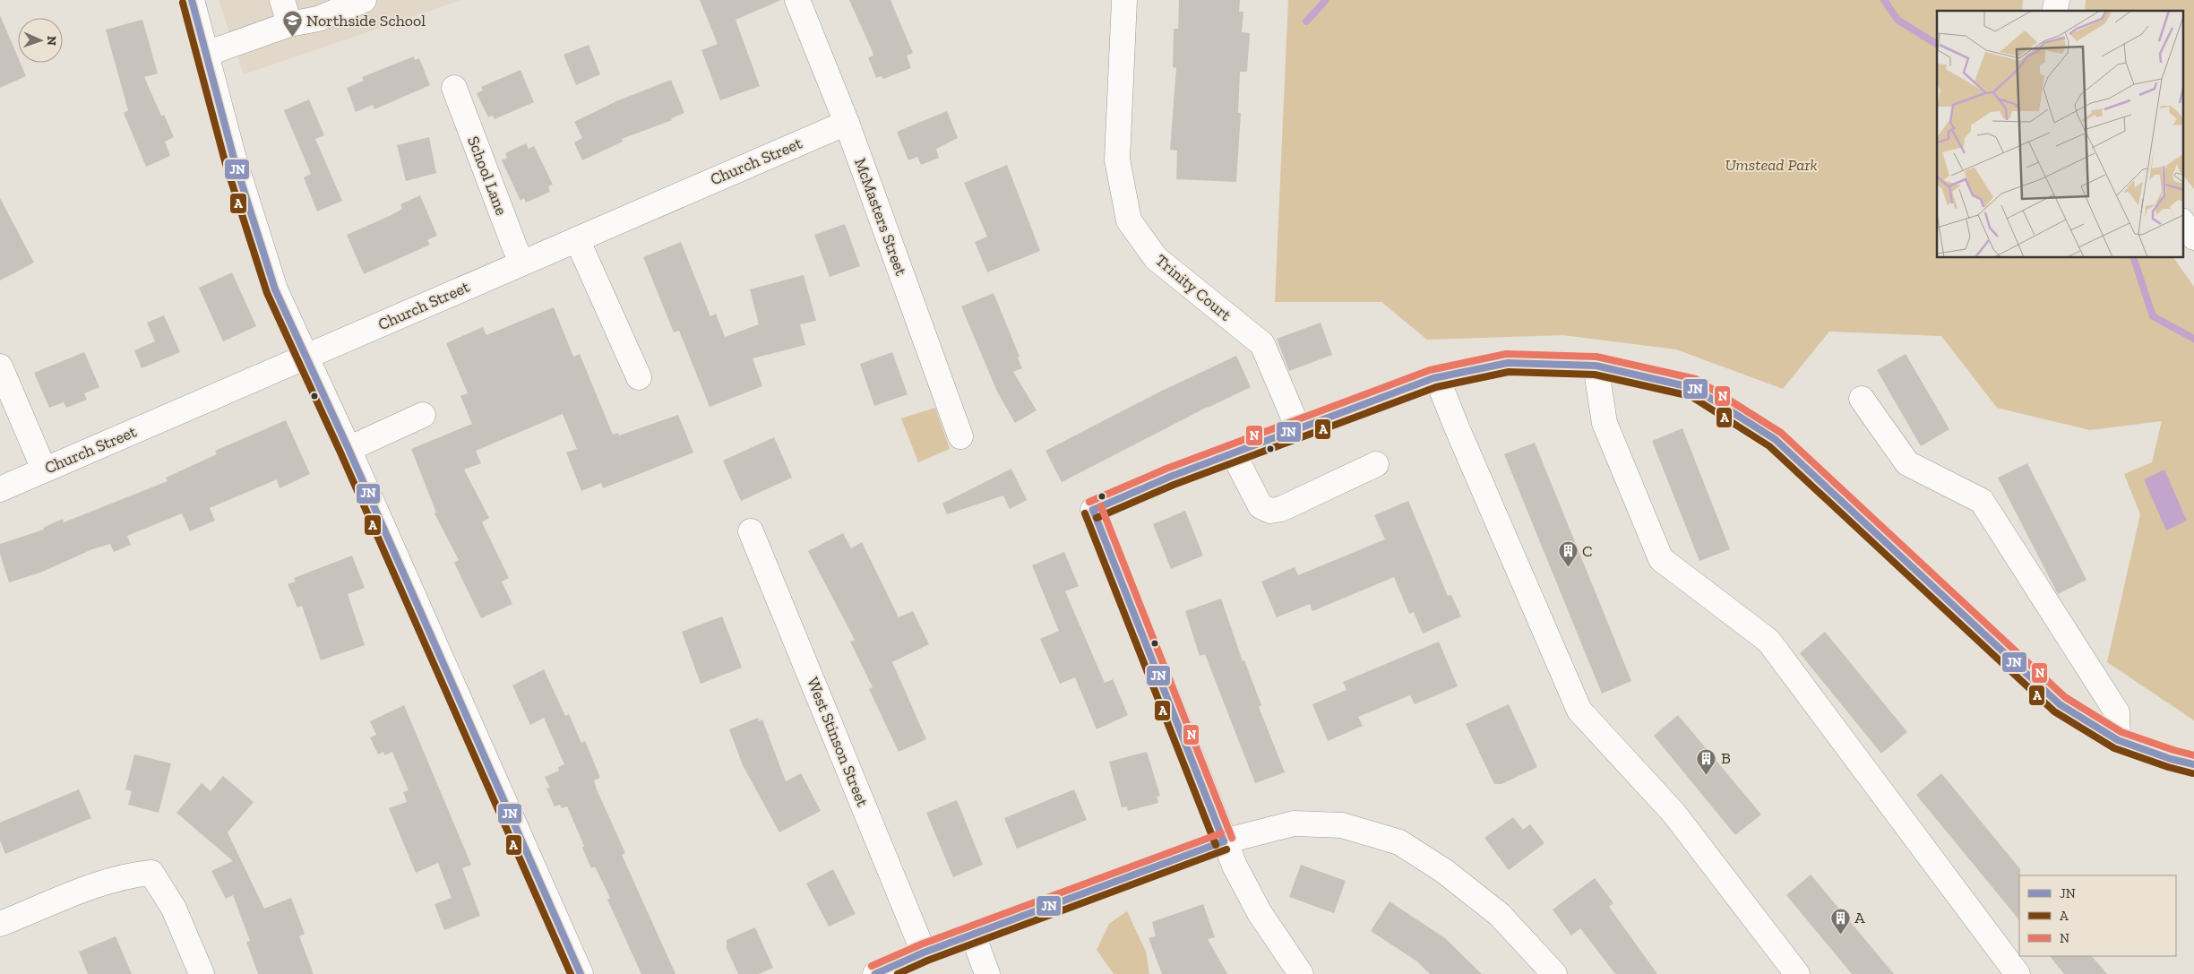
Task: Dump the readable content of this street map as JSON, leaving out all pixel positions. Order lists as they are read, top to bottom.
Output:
{
  "streets": {
    "street": [
      "Church Street",
      "School Lane",
      "McMasters Street",
      "Trinity Court",
      "West Stinson Street"
    ]
  },
  "crossings": [
    ["Church Street", "School Lane"],
    ["Church Street", "McMasters Street"]
  ],
  "parks": ["Umstead Park"],
  "places": {
    "school or university": ["Northside School"],
    "building": ["C", "B", "A"]
  },
  "lines": ["transit line JN", "transit line A", "transit line N"],
  "legend": ["JN", "A", "N"],
  "north": "right"
}
